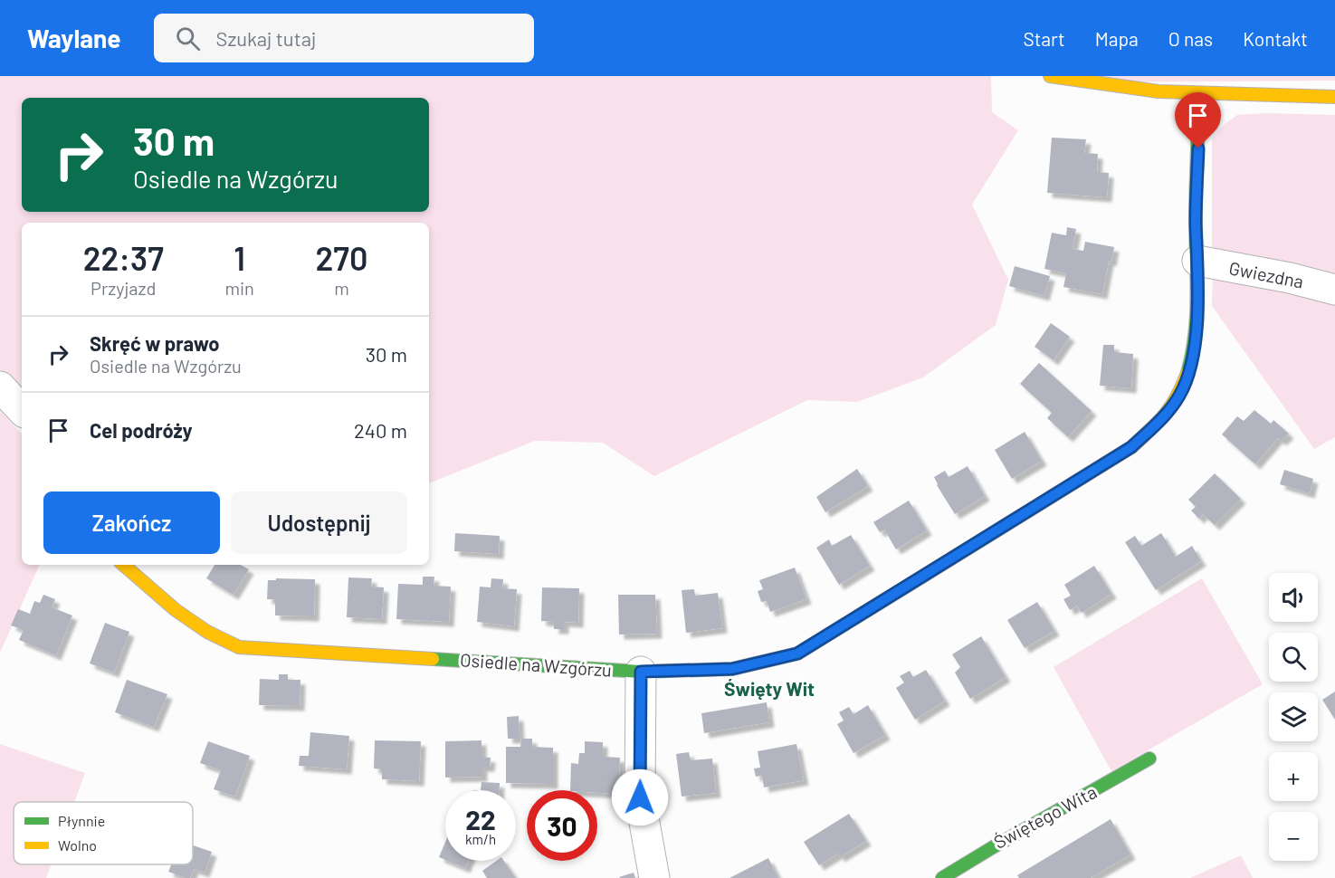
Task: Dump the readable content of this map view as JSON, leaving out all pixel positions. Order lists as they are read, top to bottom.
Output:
{
  "streets": {
    "street": ["Gwiezdna", "Osiedle na Wzgórzu", "Świętego Wita"]
  },
  "crossings": [
    ["Gwiezdna", "Osiedle na Wzgórzu"]
  ],
  "districts": ["Święty Wit"],
  "legend": ["Płynnie", "Wolno"],
  "page": {
    "header": "Waylane",
    "search": "Szukaj tutaj",
    "nav": [
      "Start",
      "Mapa",
      "O nas",
      "Kontakt"
    ],
    "turn": ["30 m", "Osiedle na Wzgórzu"],
    "eta": [
      "22:37",
      "Przyjazd",
      "1",
      "min",
      "270",
      "m"
    ],
    "list": [
      {
        "name": "Skręć w prawo",
        "note": "Osiedle na Wzgórzu",
        "value": "30 m"
      },
      {
        "name": "Cel podróży",
        "value": "240 m"
      }
    ],
    "buttons": ["Zakończ", "Udostępnij"],
    "map_buttons": ["+", "−"],
    "speed": "22 km/h",
    "limit": "30"
  }
}
